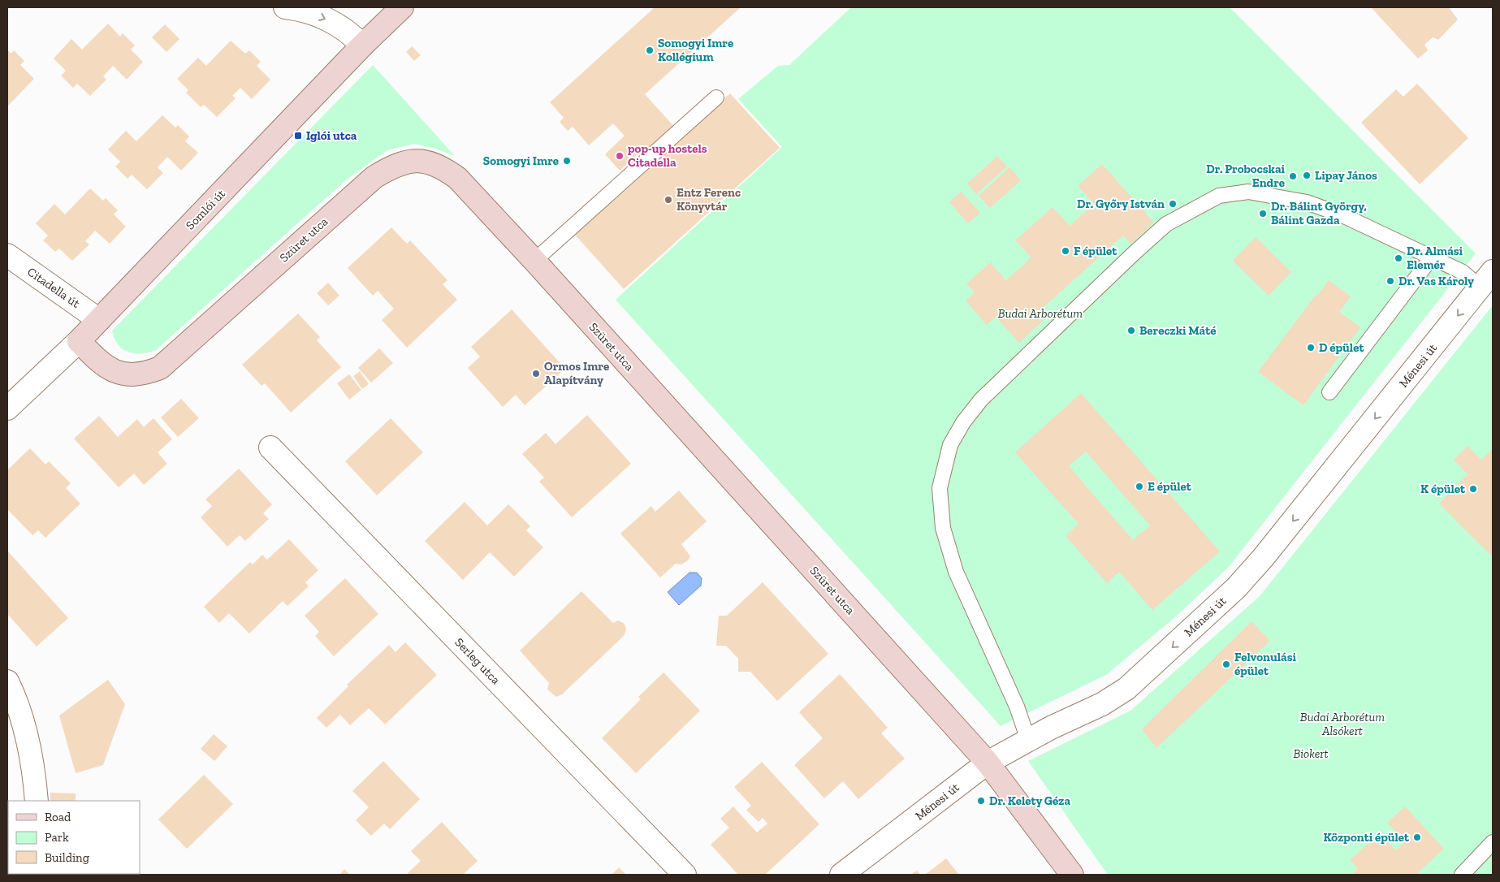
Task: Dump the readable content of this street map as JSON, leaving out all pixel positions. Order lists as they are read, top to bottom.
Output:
{
  "streets": {
    "street": [
      "Somlói út",
      "Szüret utca",
      "Citadella út",
      "Ménesi út",
      "Serleg utca"
    ]
  },
  "crossings": [
    ["Somlói út", "Szüret utca"],
    ["Somlói út", "Citadella út"],
    ["Szüret utca", "Ménesi út"]
  ],
  "one_way": ["Ménesi út"],
  "parks": ["Budai Arborétum", "Budai Arborétum Alsókert", "Biokert"],
  "places": {
    "other": [
      "Somogyi Imre Kollégium",
      "pop-up hostels Citadella",
      "Somogyi Imre",
      "Lipay János",
      "Dr. Probocskai Endre",
      "Entz Ferenc Könyvtár",
      "Dr. Győry István",
      "Dr. Bálint György, Bálint Gazda",
      "F épület",
      "Dr. Almási Elemér",
      "Dr. Vas Károly",
      "Bereczki Máté",
      "D épület",
      "Ormos Imre Alapítvány",
      "E épület",
      "K épület",
      "Felvonulási épület",
      "Dr. Kelety Géza",
      "Központi épület"
    ],
    "transit": ["Iglói utca"]
  },
  "legend": ["Road", "Park", "Building"]
}
